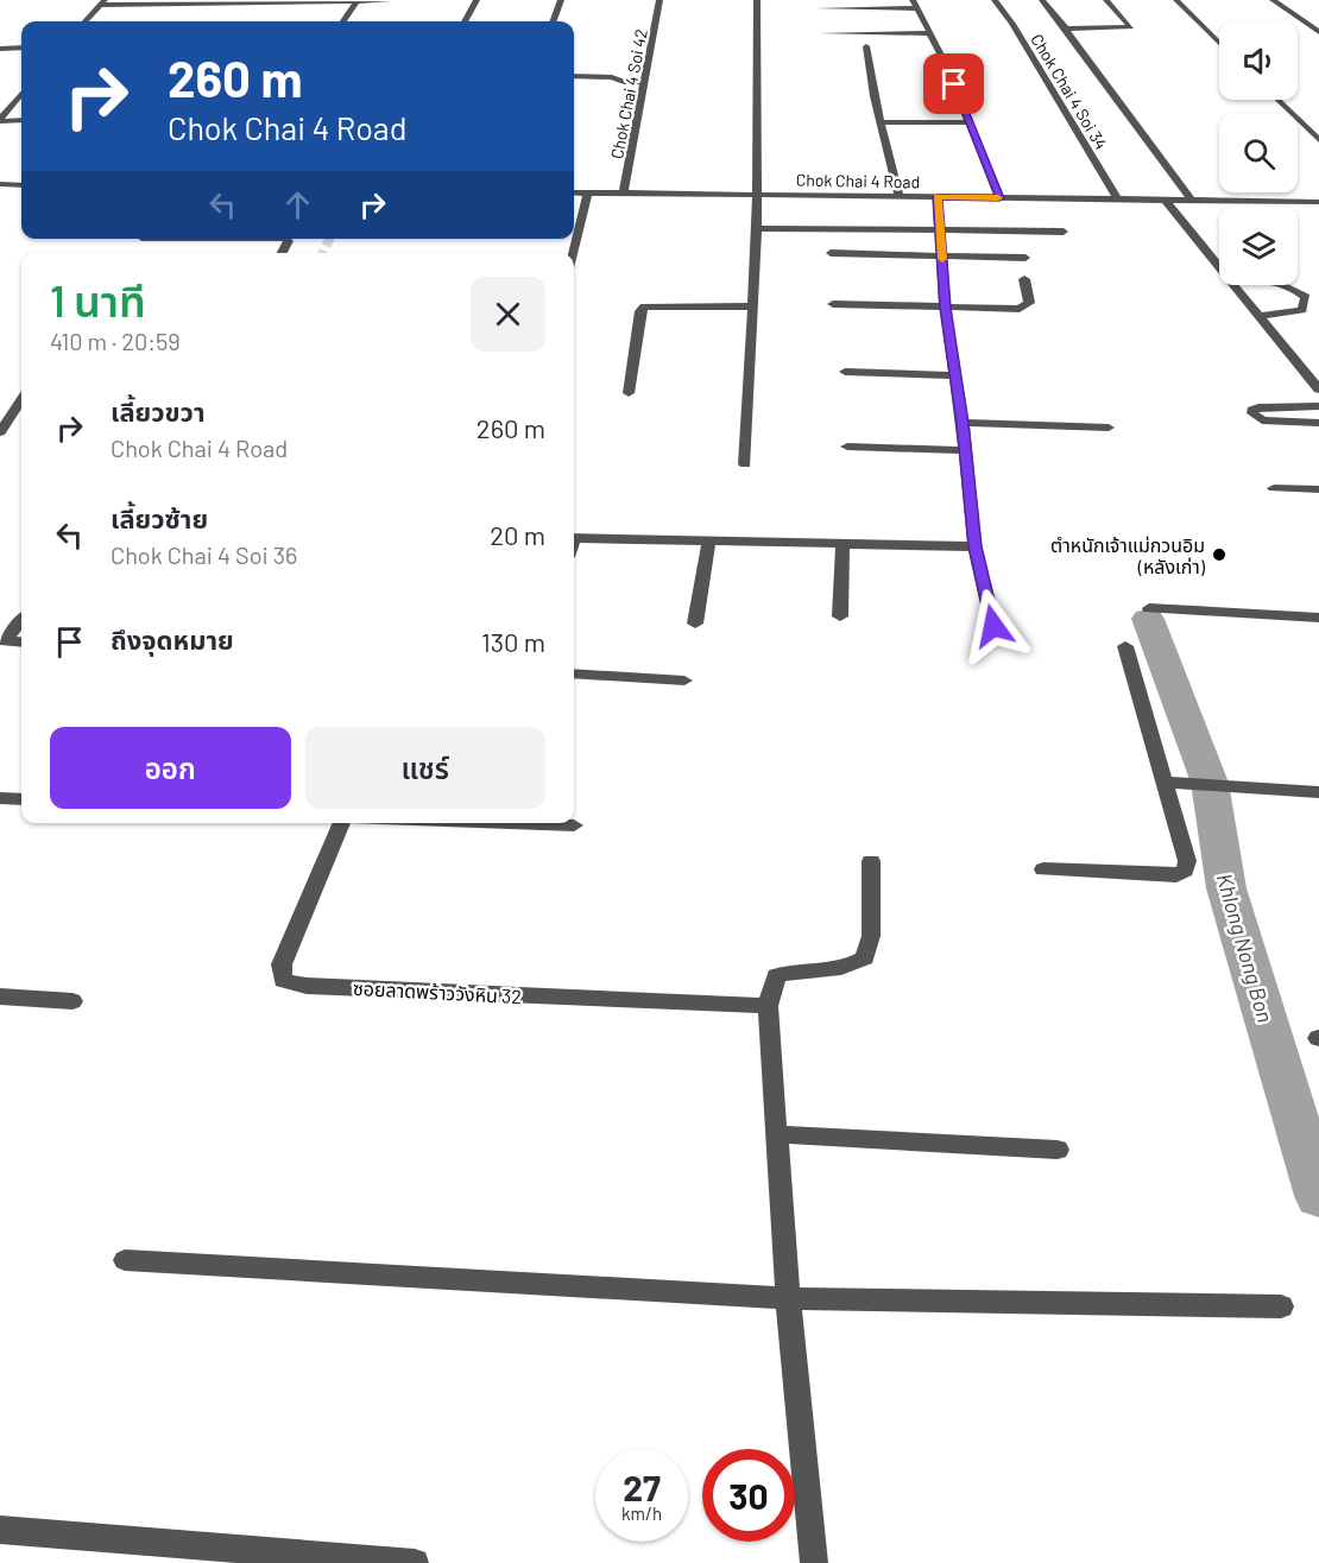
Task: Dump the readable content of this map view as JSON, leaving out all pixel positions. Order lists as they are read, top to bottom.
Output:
{
  "streets": {
    "street": [
      "Chok Chai 4 Soi 34",
      "Chok Chai 4 Soi 42",
      "Chok Chai 4 Road",
      "ซอยลาดพร้าววังหิน 32"
    ]
  },
  "crossings": [
    ["Chok Chai 4 Soi 34", "Chok Chai 4 Road"],
    ["Chok Chai 4 Soi 42", "Chok Chai 4 Road"]
  ],
  "water": ["Khlong Nong Bon"],
  "places": ["ตำหนักเจ้าแม่กวนอิม (หลังเก่า)"],
  "page": {
    "turn": ["260 m", "Chok Chai 4 Road"],
    "heading": ["1 นาที", "410 m · 20:59"],
    "list": [
      {
        "name": "เลี้ยวขวา",
        "note": "Chok Chai 4 Road",
        "value": "260 m"
      },
      {
        "name": "เลี้ยวซ้าย",
        "note": "Chok Chai 4 Soi 36",
        "value": "20 m"
      },
      {
        "name": "ถึงจุดหมาย",
        "value": "130 m"
      }
    ],
    "buttons": ["ออก", "แชร์"],
    "speed": "27 km/h",
    "limit": "30"
  }
}
